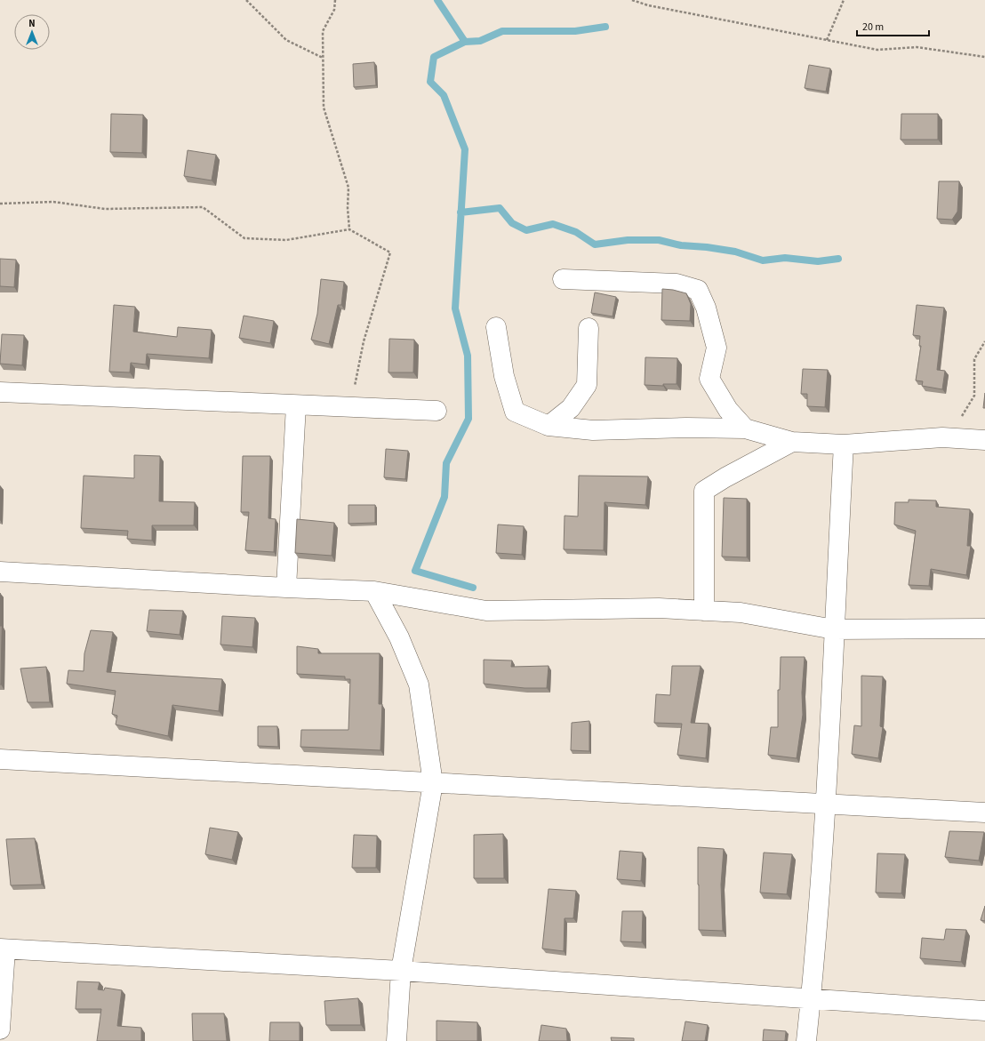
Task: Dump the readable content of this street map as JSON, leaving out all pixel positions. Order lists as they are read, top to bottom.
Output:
{
  "scale_bar": "20 m",
  "north": "top"
}
